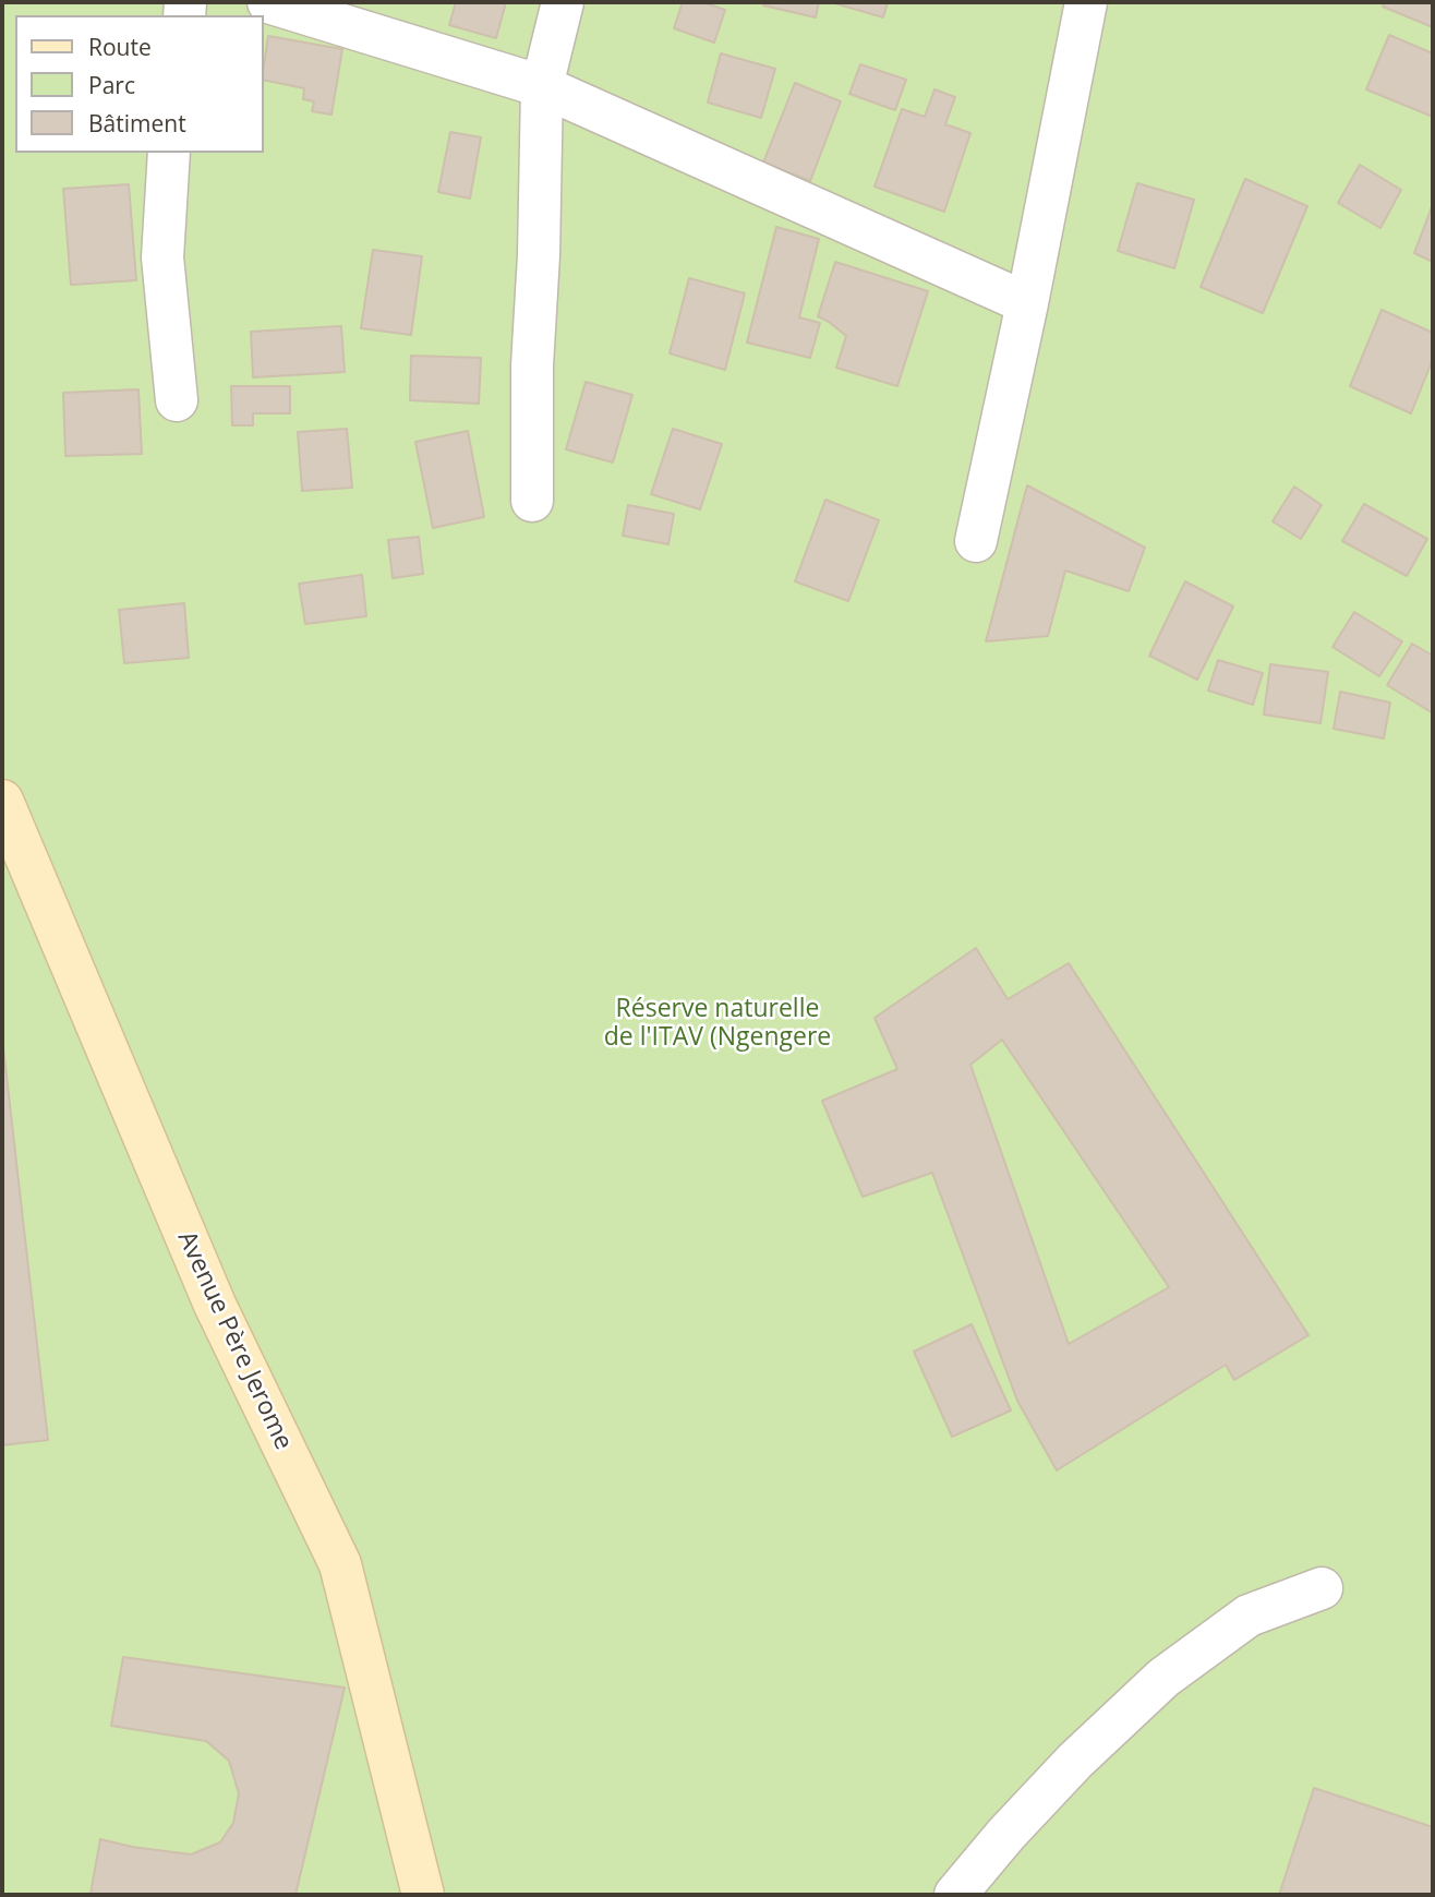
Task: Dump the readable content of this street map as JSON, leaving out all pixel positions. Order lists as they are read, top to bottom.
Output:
{
  "streets": {
    "street": ["Avenue Père Jerome"]
  },
  "parks": ["Réserve naturelle de l'ITAV (Ngengere"],
  "legend": ["Route", "Parc", "Bâtiment"]
}
